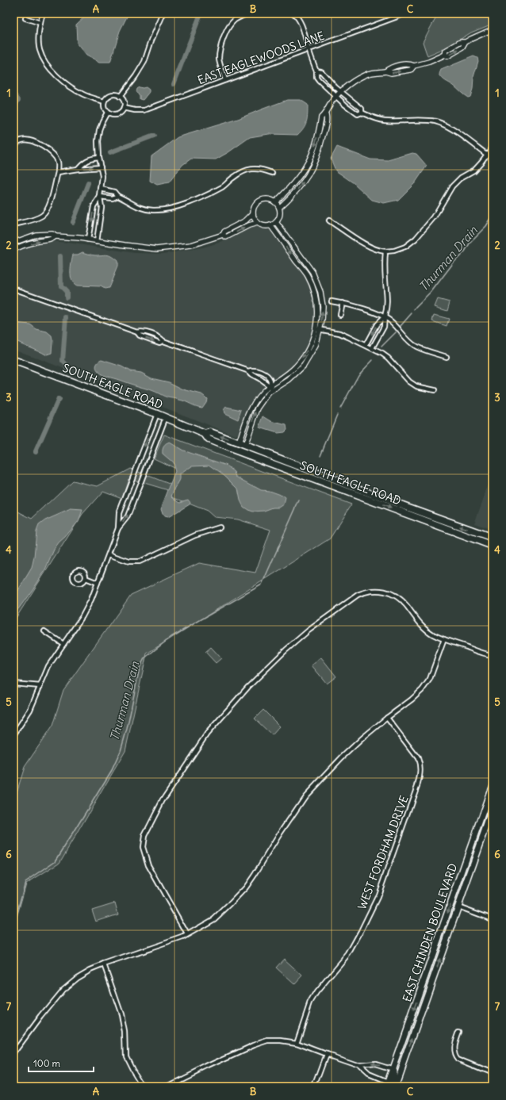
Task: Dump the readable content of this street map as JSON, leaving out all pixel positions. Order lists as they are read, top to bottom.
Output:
{
  "streets": {
    "highway": ["SOUTH EAGLE ROAD"],
    "main road": ["EAST CHINDEN BOULEVARD"],
    "street": ["EAST EAGLEWOODS LANE", "WEST FORDHAM DRIVE"]
  },
  "water": ["Thurman Drain"],
  "scale_bar": "100 m",
  "grid": {
    "columns": ["A", "B", "C"],
    "rows": [
      "1",
      "2",
      "3",
      "4",
      "5",
      "6",
      "7"
    ]
  }
}
